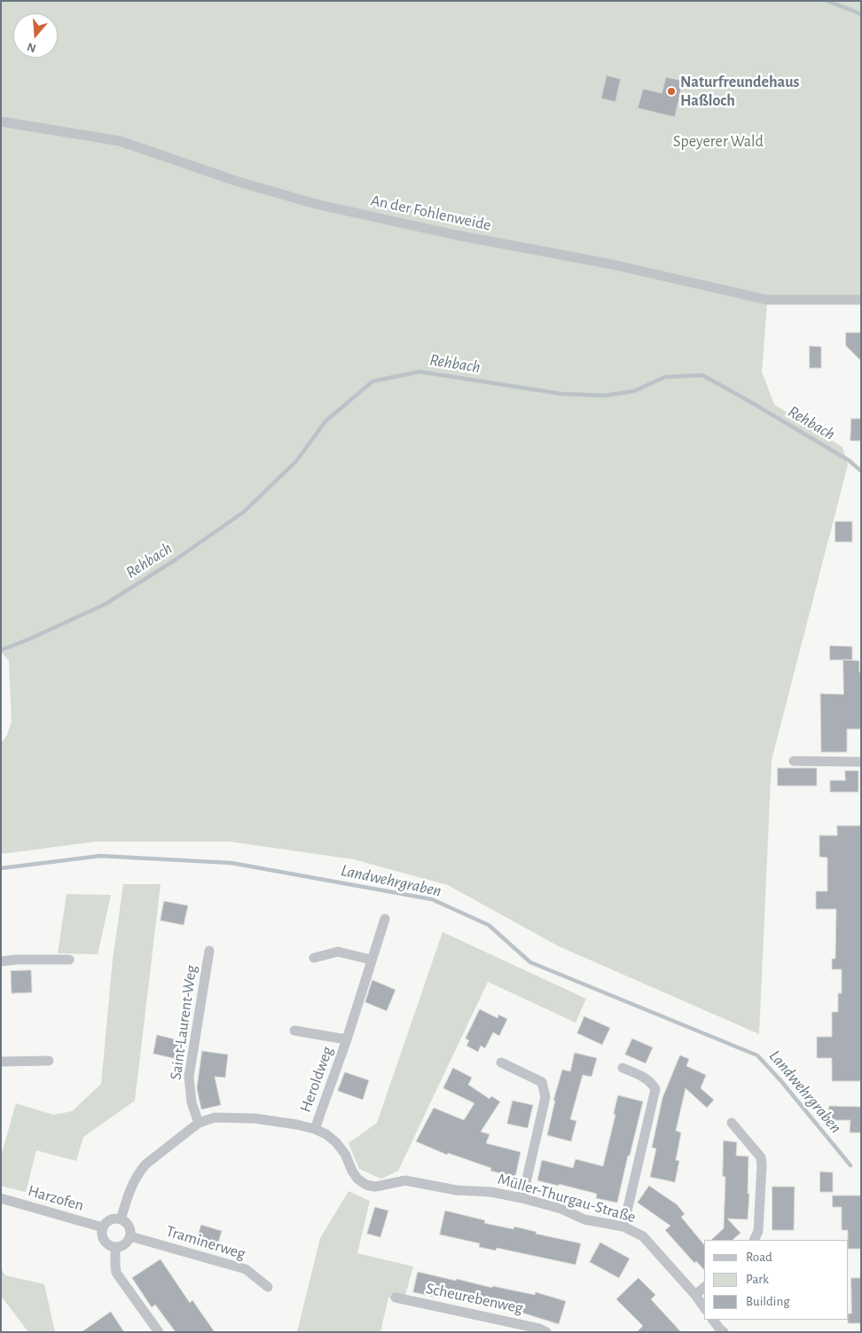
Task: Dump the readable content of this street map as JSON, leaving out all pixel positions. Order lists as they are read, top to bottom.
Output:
{
  "streets": {
    "street": [
      "An der Fohlenweide",
      "Saint-Laurent-Weg",
      "Heroldweg",
      "Harzofen",
      "Müller-Thurgau-Straße",
      "Traminerweg",
      "Scheurebenweg"
    ]
  },
  "crossings": [
    ["Saint-Laurent-Weg", "Müller-Thurgau-Straße"],
    ["Heroldweg", "Müller-Thurgau-Straße"],
    ["Harzofen", "Müller-Thurgau-Straße"],
    ["Harzofen", "Traminerweg"],
    ["Müller-Thurgau-Straße", "Traminerweg"]
  ],
  "water": ["Rehbach", "Landwehrgraben"],
  "parks": ["Speyerer Wald"],
  "places": ["Naturfreundehaus Haßloch"],
  "legend": ["Road", "Park", "Building"],
  "north": "bottom"
}
